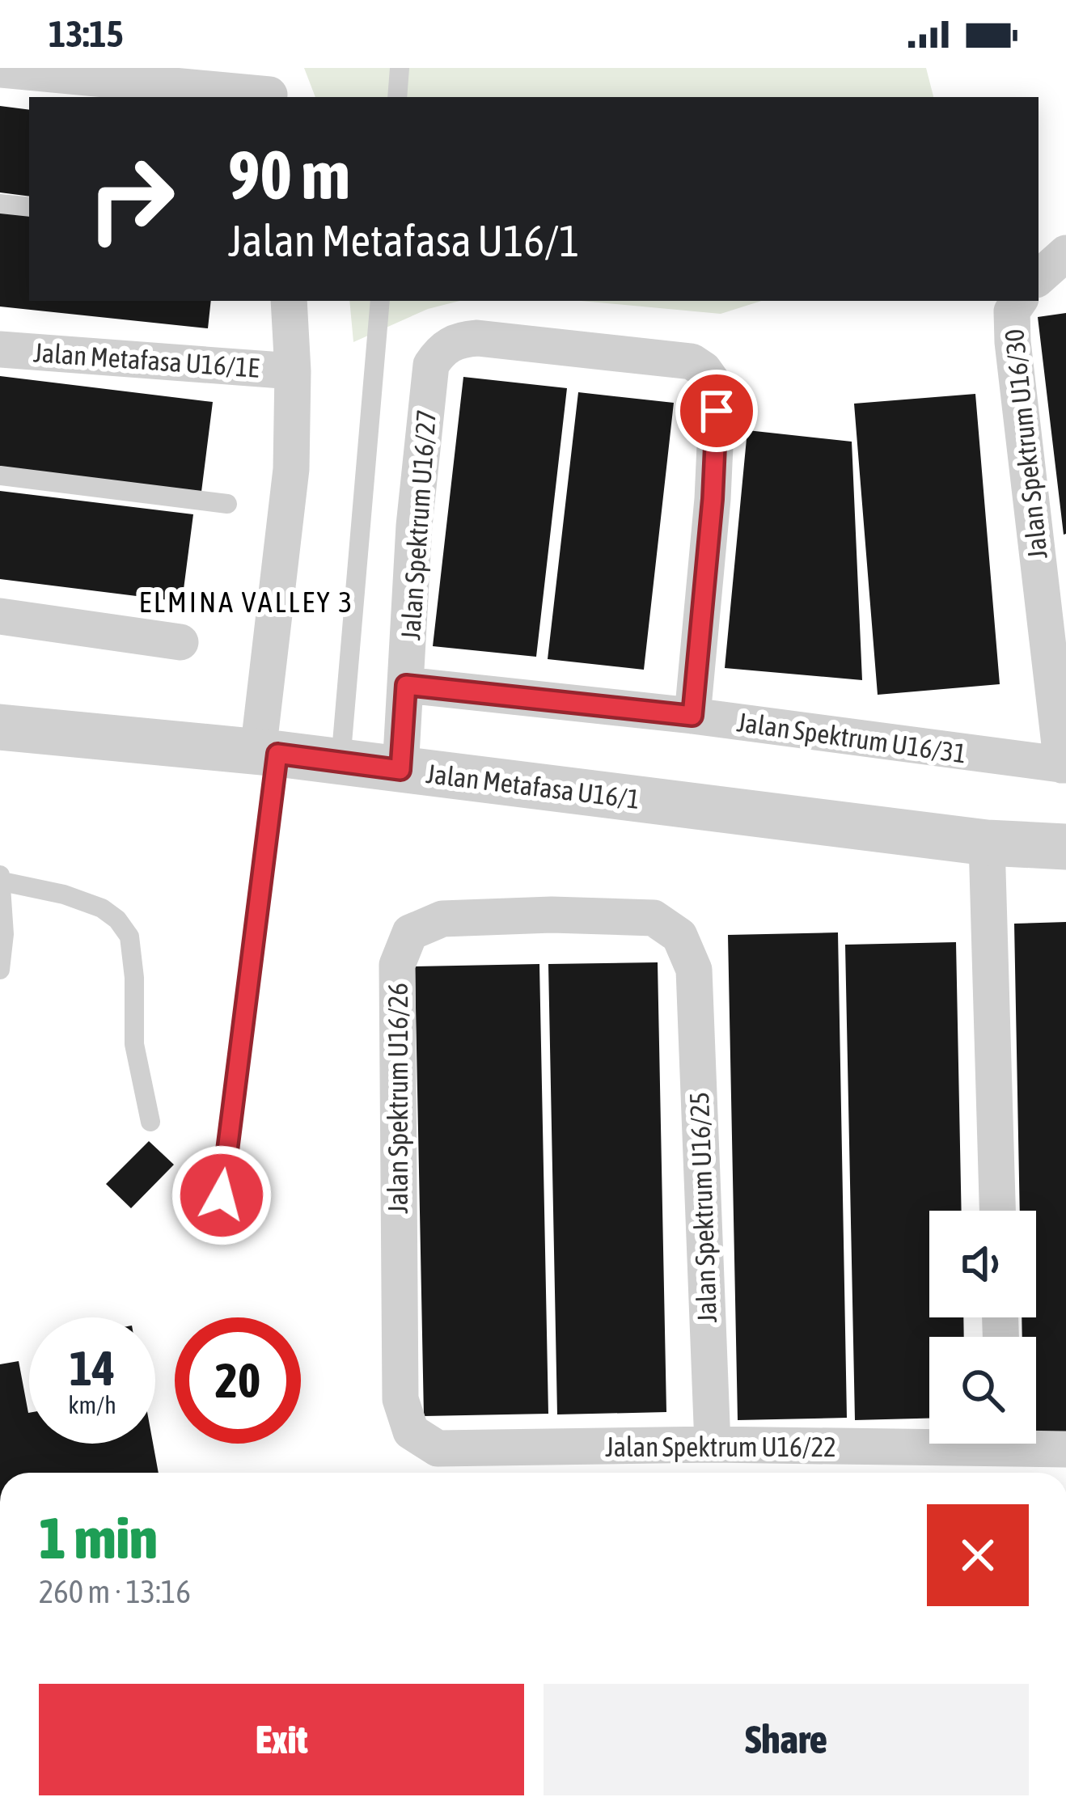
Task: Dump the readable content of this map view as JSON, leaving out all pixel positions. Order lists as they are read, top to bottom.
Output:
{
  "streets": {
    "street": [
      "Jalan Metafasa U16/1E",
      "Jalan Spektrum U16/30",
      "Jalan Spektrum U16/27",
      "Jalan Spektrum U16/31",
      "Jalan Metafasa U16/1",
      "Jalan Spektrum U16/26",
      "Jalan Spektrum U16/25",
      "Jalan Spektrum U16/22"
    ]
  },
  "crossings": [
    ["Jalan Spektrum U16/30", "Jalan Spektrum U16/31"],
    ["Jalan Spektrum U16/27", "Jalan Spektrum U16/31"],
    ["Jalan Spektrum U16/27", "Jalan Metafasa U16/1"],
    ["Jalan Spektrum U16/26", "Jalan Spektrum U16/25"],
    ["Jalan Spektrum U16/26", "Jalan Spektrum U16/22"],
    ["Jalan Spektrum U16/25", "Jalan Spektrum U16/22"]
  ],
  "districts": ["ELMINA VALLEY 3"],
  "page": {
    "status": "13:15",
    "turn": ["90 m", "Jalan Metafasa U16/1"],
    "speed": "14 km/h",
    "limit": "20",
    "heading": ["1 min", "260 m · 13:16"],
    "buttons": ["Exit", "Share"]
  }
}
